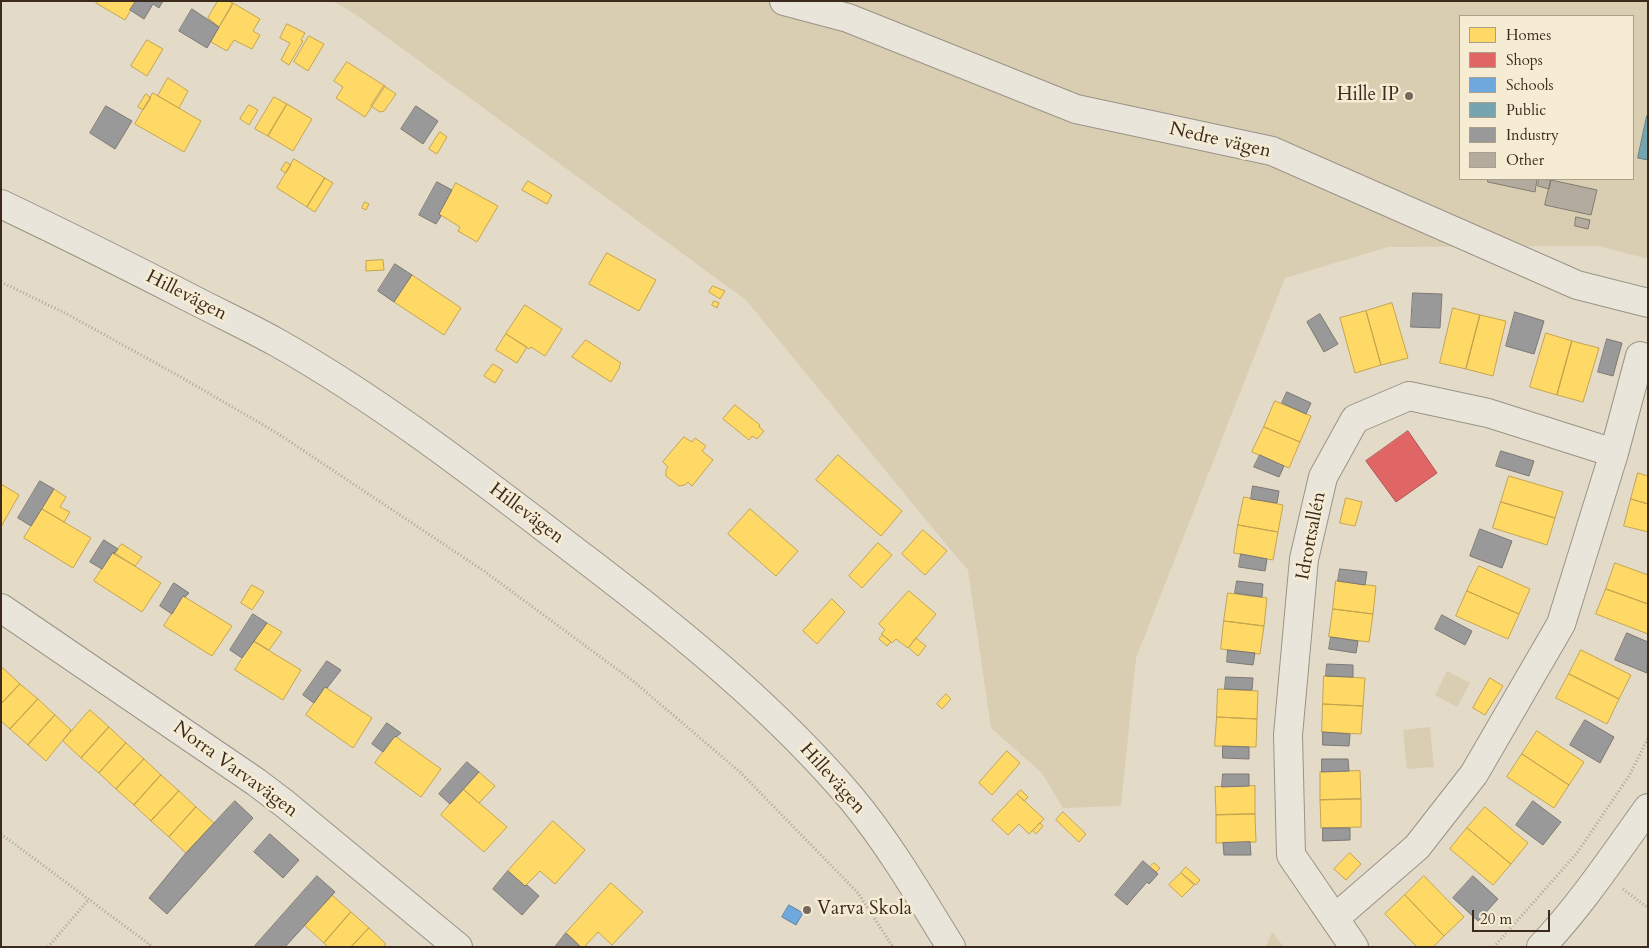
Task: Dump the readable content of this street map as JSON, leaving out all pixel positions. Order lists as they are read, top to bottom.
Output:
{
  "streets": {
    "street": [
      "Nedre vägen",
      "Hillevägen",
      "Idrottsallén",
      "Norra Varvavägen"
    ]
  },
  "places": ["Hille IP", "Varva Skola"],
  "legend": [
    "Homes",
    "Shops",
    "Schools",
    "Public",
    "Industry",
    "Other"
  ],
  "scale_bar": "20 m"
}
